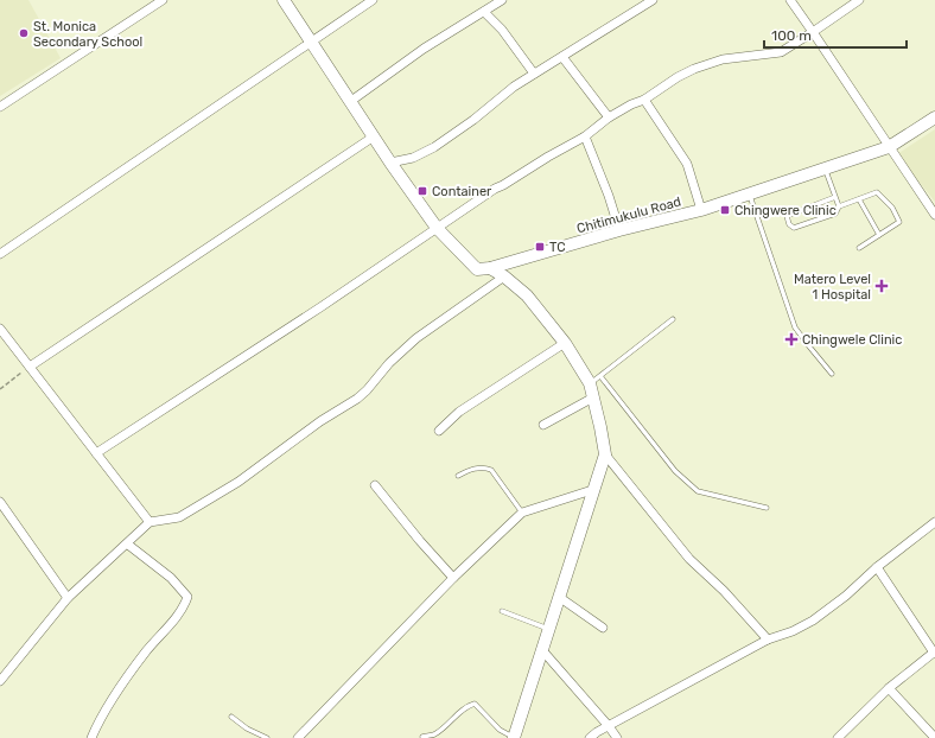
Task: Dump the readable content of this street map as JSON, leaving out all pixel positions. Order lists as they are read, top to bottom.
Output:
{
  "streets": {
    "street": ["Chitimukulu Road"]
  },
  "places": {
    "other": ["St. Monica Secondary School"],
    "transit": ["Container", "Chingwere Clinic", "TC"],
    "health": ["Matero Level 1 Hospital", "Chingwele Clinic"]
  },
  "scale_bar": "100 m"
}
